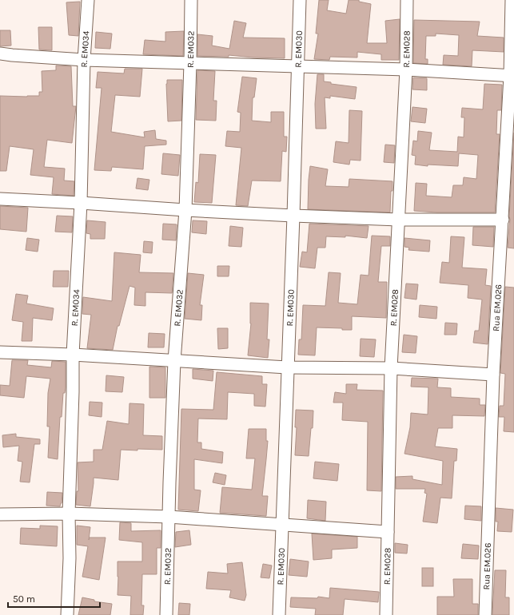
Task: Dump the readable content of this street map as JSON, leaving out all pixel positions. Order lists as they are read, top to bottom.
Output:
{
  "streets": {
    "street": [
      "R. EM034",
      "R. EM032",
      "R. EM030",
      "R. EM028",
      "Rua EM.026"
    ]
  },
  "scale_bar": "50 m"
}
